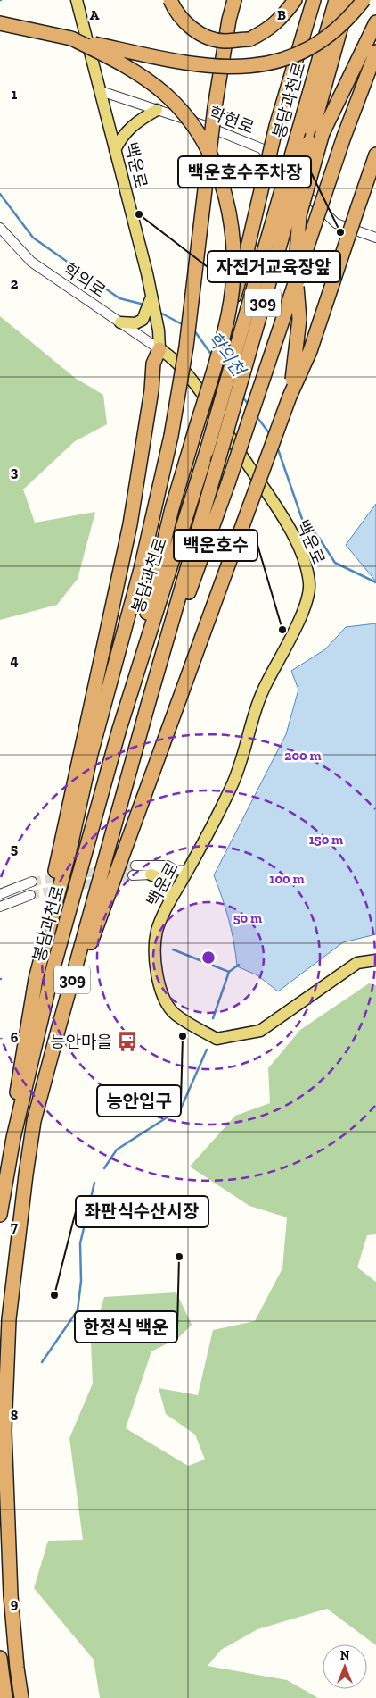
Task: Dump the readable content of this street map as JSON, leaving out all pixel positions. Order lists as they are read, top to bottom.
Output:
{
  "streets": {
    "highway": ["봉담과천로", "309"],
    "main road": ["백운로"],
    "street": ["학현로", "학의로"]
  },
  "crossings": [
    ["학현로", "백운로"],
    ["백운로", "학의로"]
  ],
  "water": ["학의천"],
  "places": {
    "other": [
      "자전거교육장앞",
      "백운호수주차장",
      "백운호수",
      "능안입구",
      "한정식 백운",
      "좌판식수산시장"
    ],
    "bus stop": ["능안마을"]
  },
  "north": "top",
  "grid": {
    "columns": ["A", "B"],
    "rows": [
      "1",
      "2",
      "3",
      "4",
      "5",
      "6",
      "7",
      "8",
      "9"
    ]
  },
  "rings": [
    "200 m",
    "150 m",
    "100 m",
    "50 m"
  ]
}
